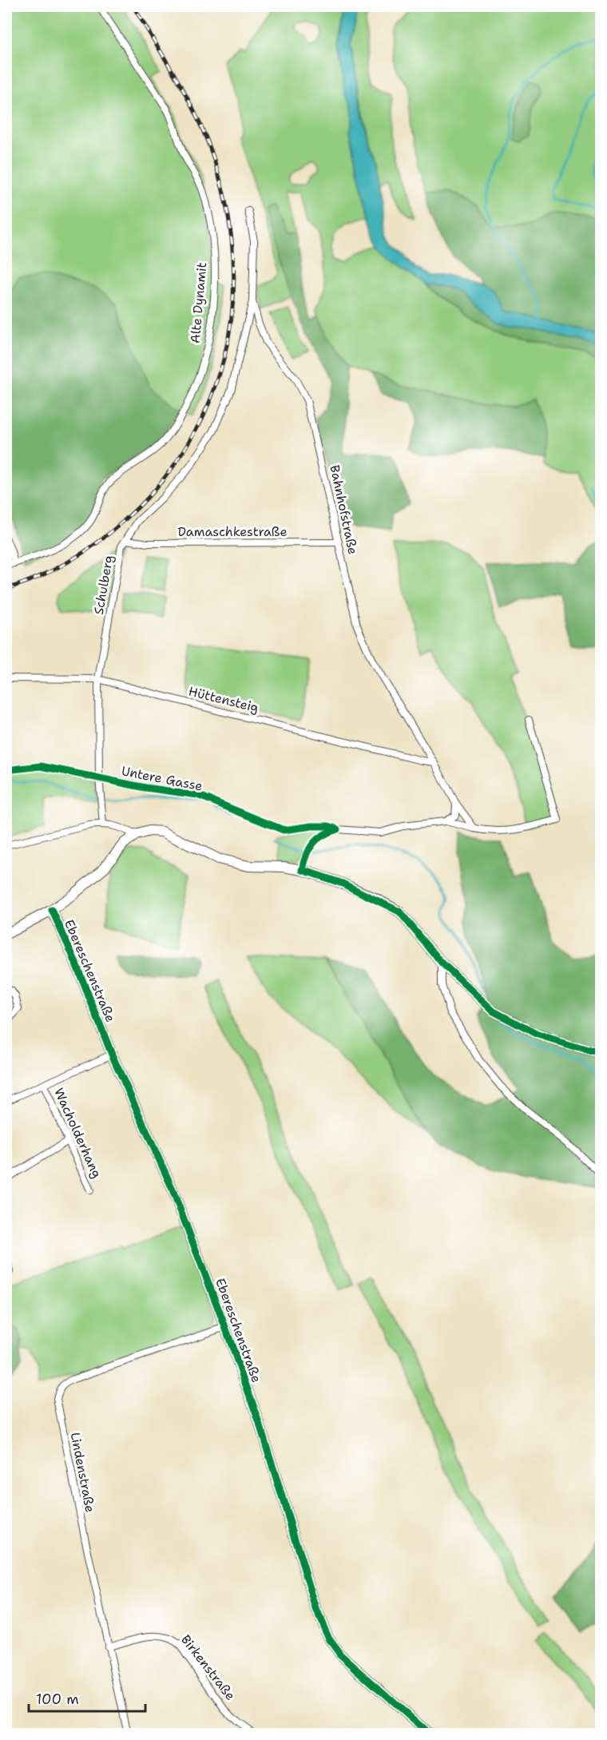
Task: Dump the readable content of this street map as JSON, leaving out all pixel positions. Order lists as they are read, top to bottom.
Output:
{
  "streets": {
    "street": [
      "Alte Dynamit",
      "Bahnhofstraße",
      "Damaschkestraße",
      "Schulberg",
      "Hüttensteig",
      "Untere Gasse",
      "Ebereschenstraße",
      "Wacholderhang",
      "Lindenstraße",
      "Birkenstraße"
    ]
  },
  "crossings": [
    ["Bahnhofstraße", "Damaschkestraße"],
    ["Bahnhofstraße", "Schulberg"],
    ["Bahnhofstraße", "Hüttensteig"],
    ["Damaschkestraße", "Schulberg"],
    ["Schulberg", "Hüttensteig"],
    ["Schulberg", "Untere Gasse"],
    ["Ebereschenstraße", "Lindenstraße"],
    ["Lindenstraße", "Birkenstraße"]
  ],
  "scale_bar": "100 m"
}
